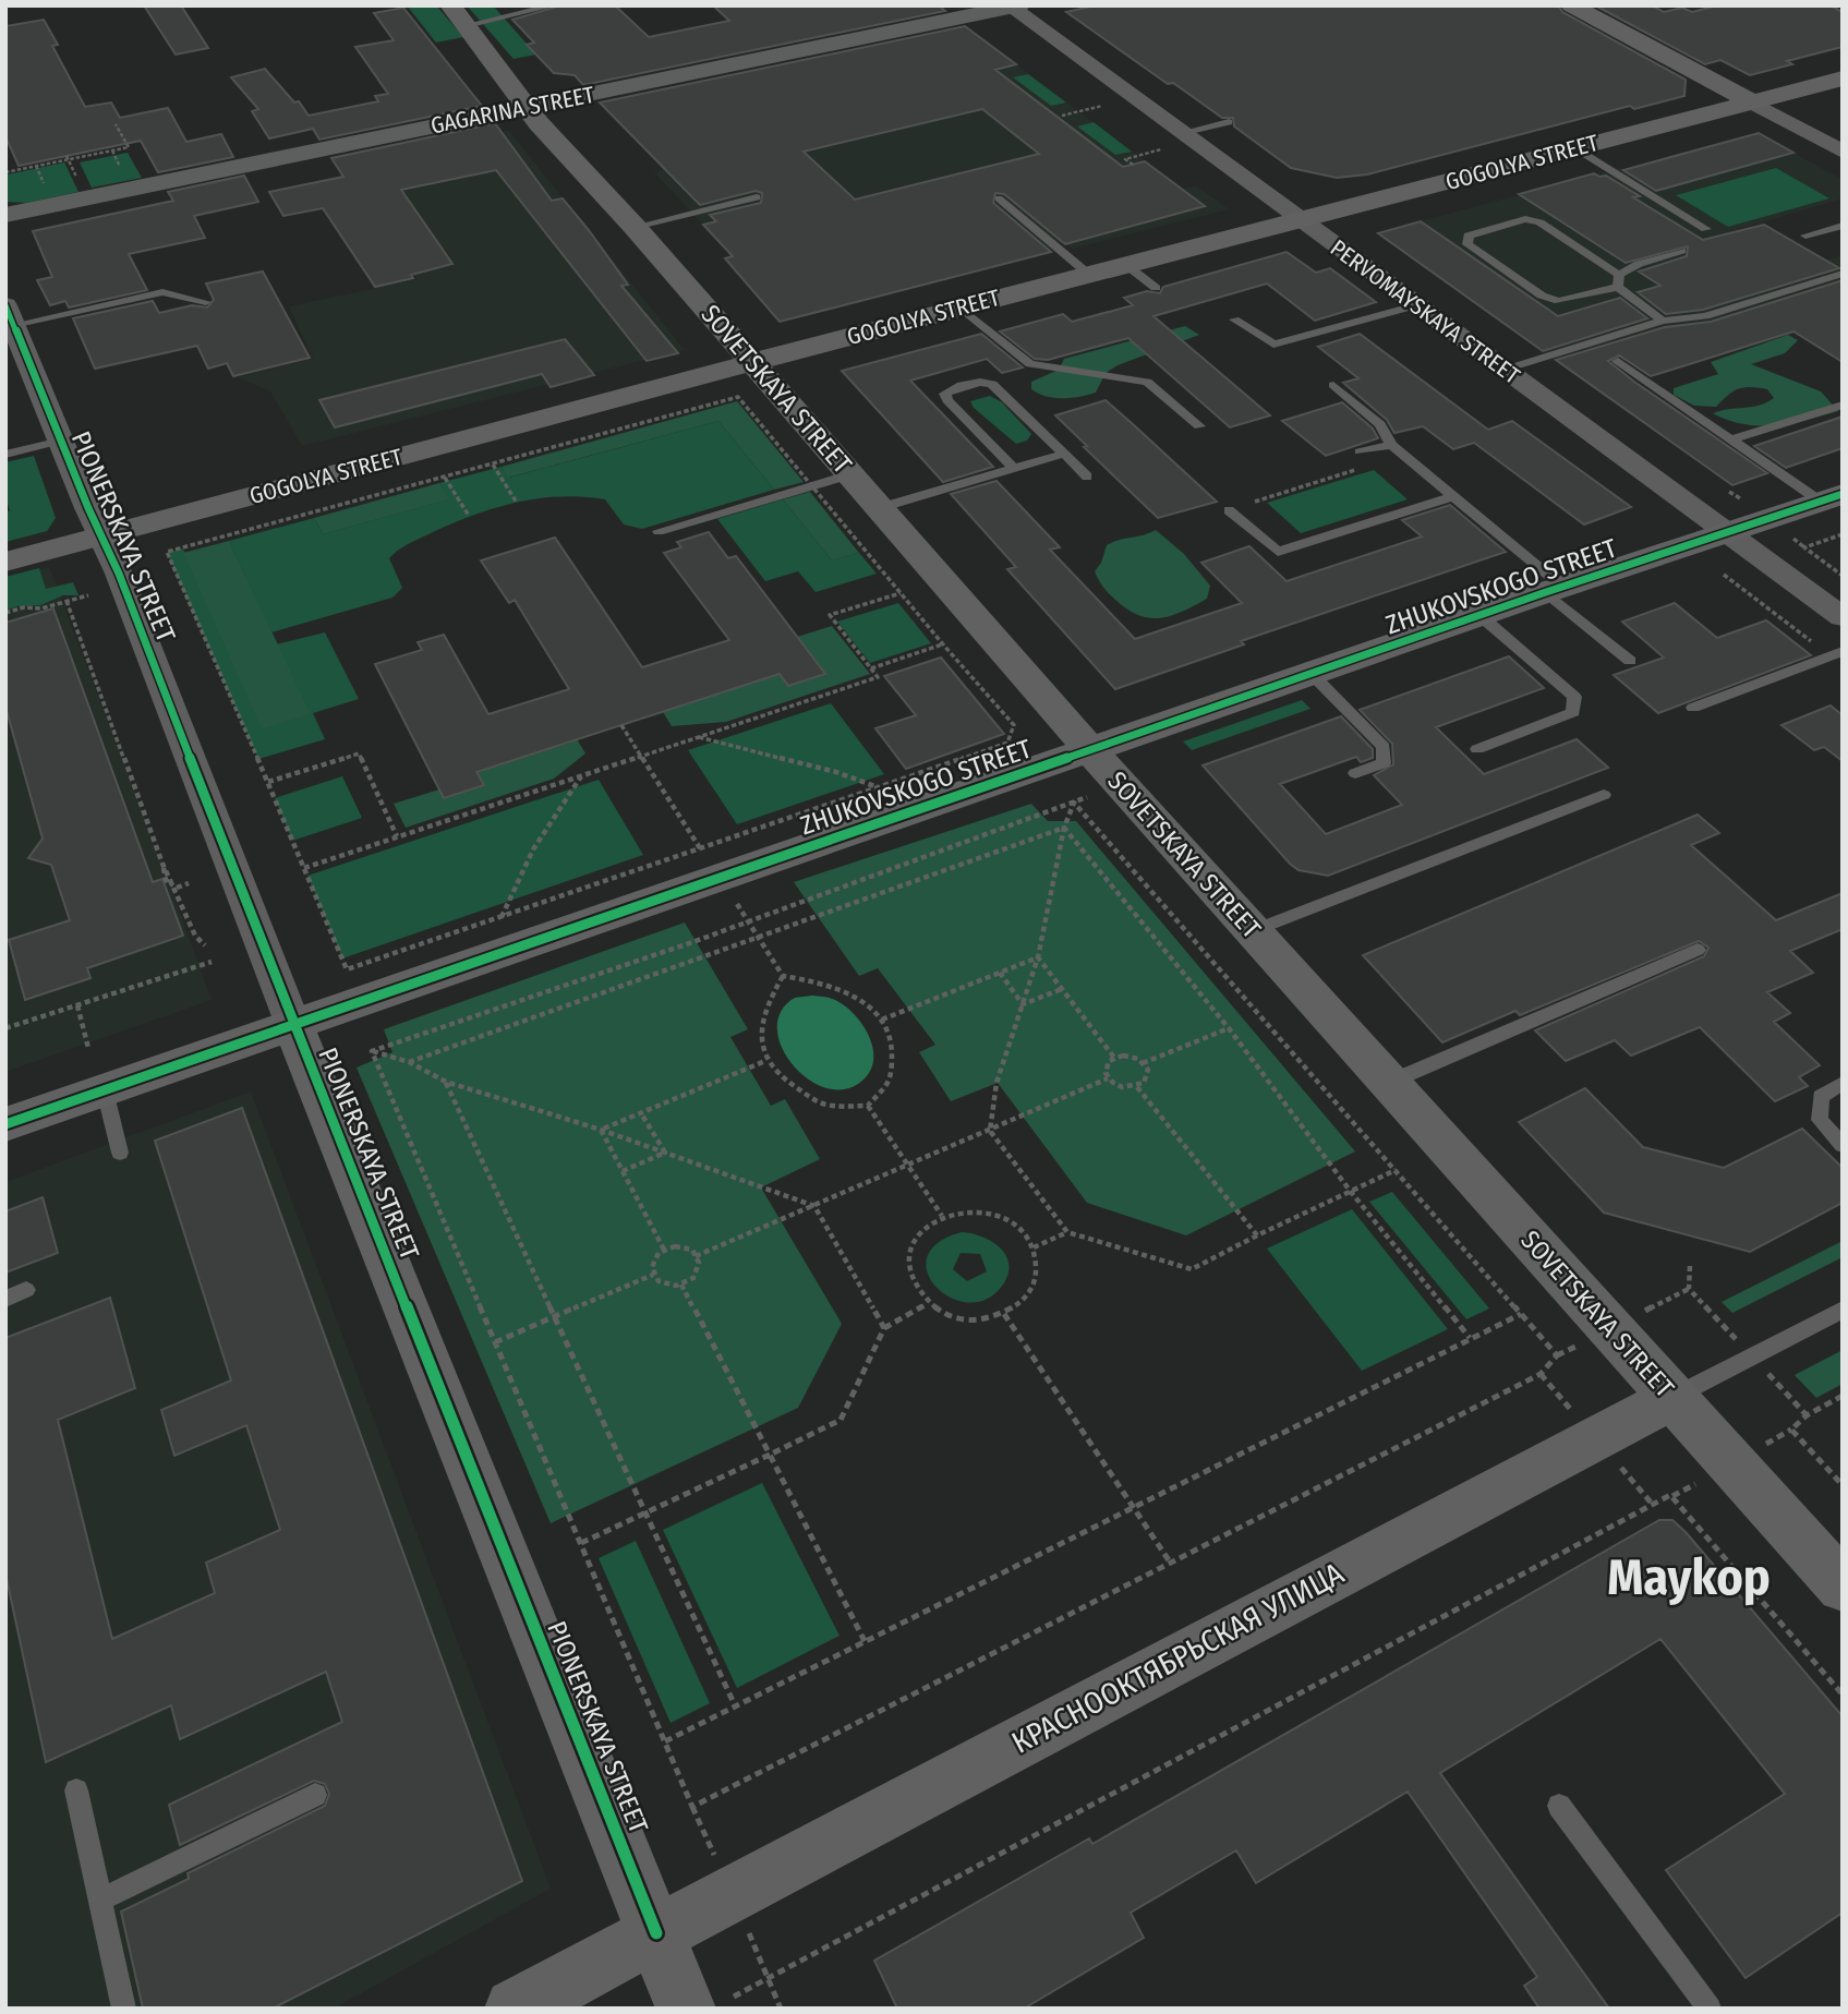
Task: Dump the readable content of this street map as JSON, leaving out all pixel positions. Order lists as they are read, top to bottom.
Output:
{
  "streets": {
    "main road": [
      "GAGARINA STREET",
      "GOGOLYA STREET",
      "SOVETSKAYA STREET",
      "PIONERSKAYA STREET",
      "ZHUKOVSKOGO STREET",
      "КРАСНООКТЯБРЬСКАЯ УЛИЦА"
    ],
    "street": ["PERVOMAYSKAYA STREET"]
  },
  "crossings": [
    ["GAGARINA STREET", "PERVOMAYSKAYA STREET"],
    ["GAGARINA STREET", "SOVETSKAYA STREET"],
    ["GOGOLYA STREET", "PERVOMAYSKAYA STREET"],
    ["GOGOLYA STREET", "SOVETSKAYA STREET"],
    ["GOGOLYA STREET", "PIONERSKAYA STREET"],
    ["PERVOMAYSKAYA STREET", "ZHUKOVSKOGO STREET"],
    ["SOVETSKAYA STREET", "ZHUKOVSKOGO STREET"],
    ["SOVETSKAYA STREET", "КРАСНООКТЯБРЬСКАЯ УЛИЦА"],
    ["PIONERSKAYA STREET", "ZHUKOVSKOGO STREET"],
    ["PIONERSKAYA STREET", "КРАСНООКТЯБРЬСКАЯ УЛИЦА"]
  ],
  "districts": ["Maykop"]
}
